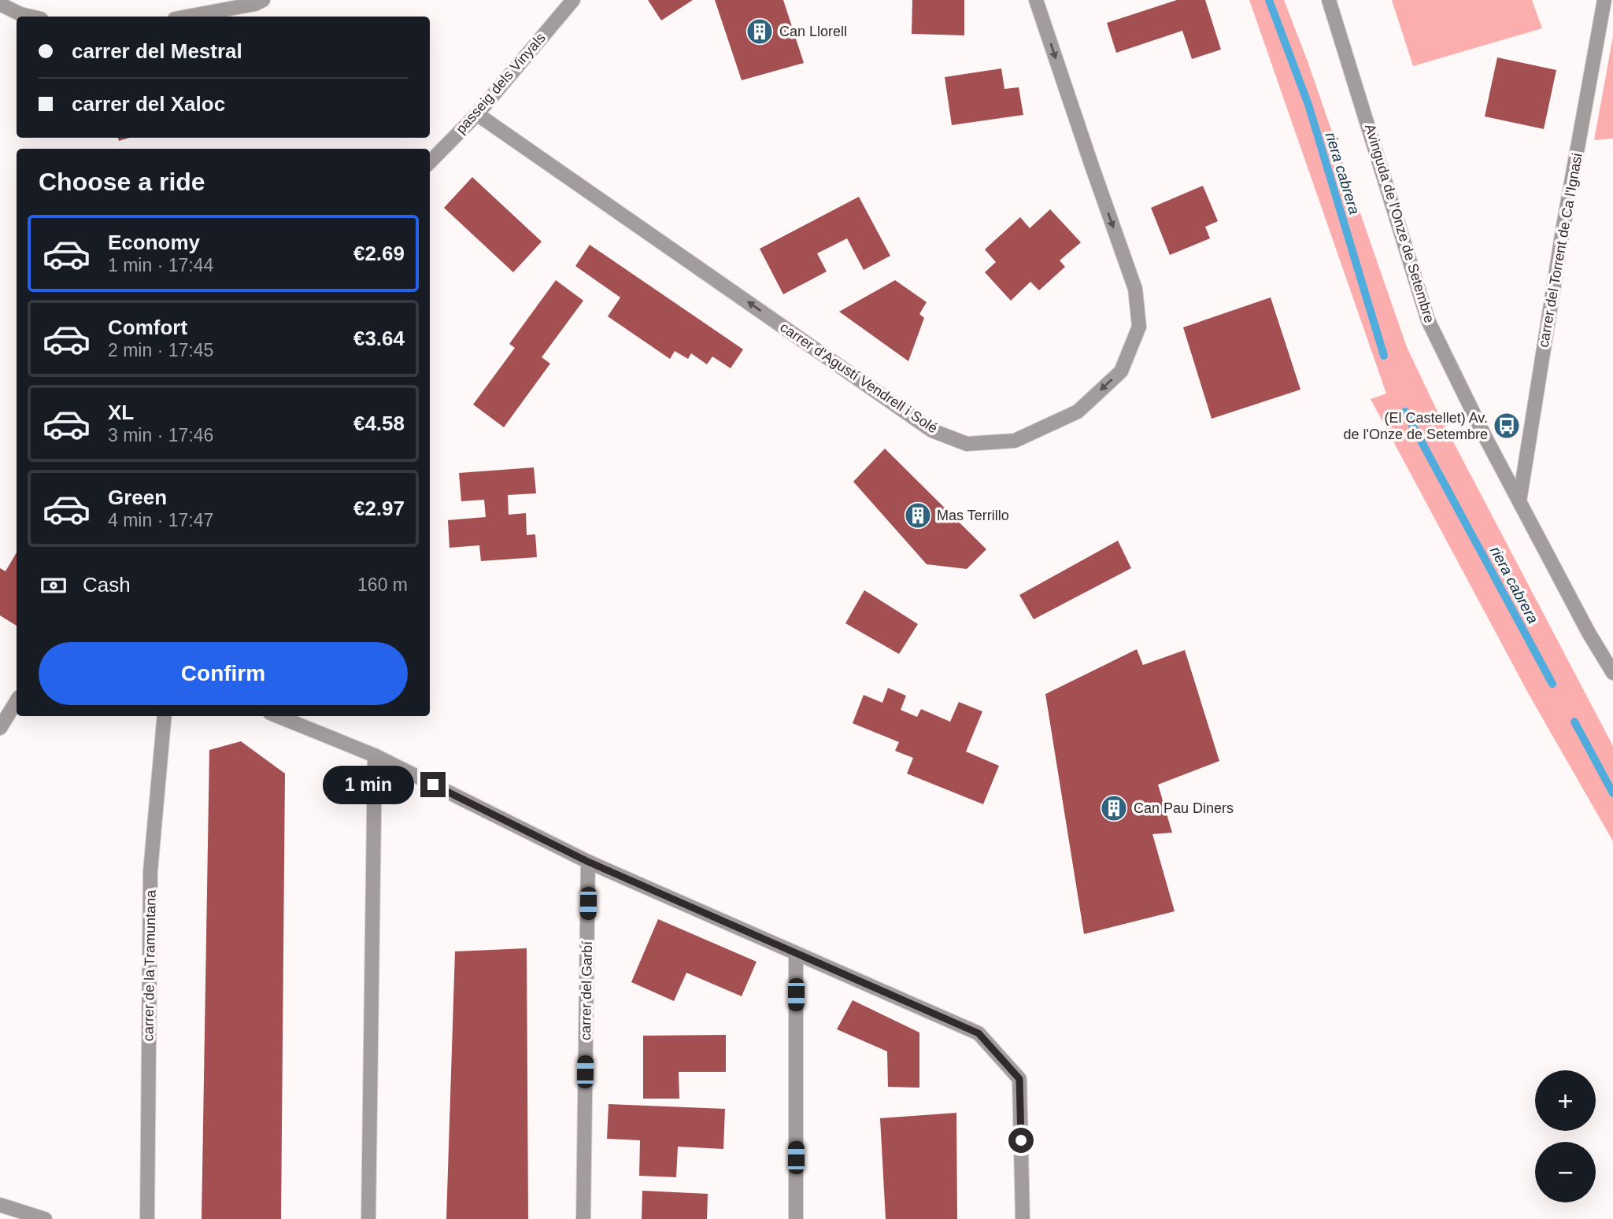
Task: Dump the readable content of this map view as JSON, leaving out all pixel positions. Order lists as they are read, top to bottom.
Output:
{
  "streets": {
    "street": [
      "passeig dels Vinyals",
      "Avinguda de l'Onze de Setembre",
      "carrer del Torrent de Ca l'Ignasi",
      "carrer d'Agustí Vendrell i Solé",
      "carrer de la Tramuntana",
      "carrer del Garbí"
    ]
  },
  "crossings": [
    ["passeig dels Vinyals", "carrer d'Agustí Vendrell i Solé"],
    ["Avinguda de l'Onze de Setembre", "carrer del Torrent de Ca l'Ignasi"]
  ],
  "water": ["riera cabrera"],
  "places": {
    "building": ["Can Llorell", "Mas Terrillo", "Can Pau Diners"],
    "bus stop": ["(El Castellet) Av. de l'Onze de Setembre"]
  },
  "page": {
    "banner": ["carrer del Mestral", "carrer del Xaloc"],
    "heading": "Choose a ride",
    "list": [
      {
        "name": "Economy",
        "note": "1 min · 17:44",
        "value": "€2.69"
      },
      {
        "name": "Comfort",
        "note": "2 min · 17:45",
        "value": "€3.64"
      },
      {
        "name": "XL",
        "note": "3 min · 17:46",
        "value": "€4.58"
      },
      {
        "name": "Green",
        "note": "4 min · 17:47",
        "value": "€2.97"
      }
    ],
    "pay": ["Cash", "160 m"],
    "buttons": "Confirm",
    "bubble": "1 min",
    "map_buttons": ["+", "−"]
  }
}
